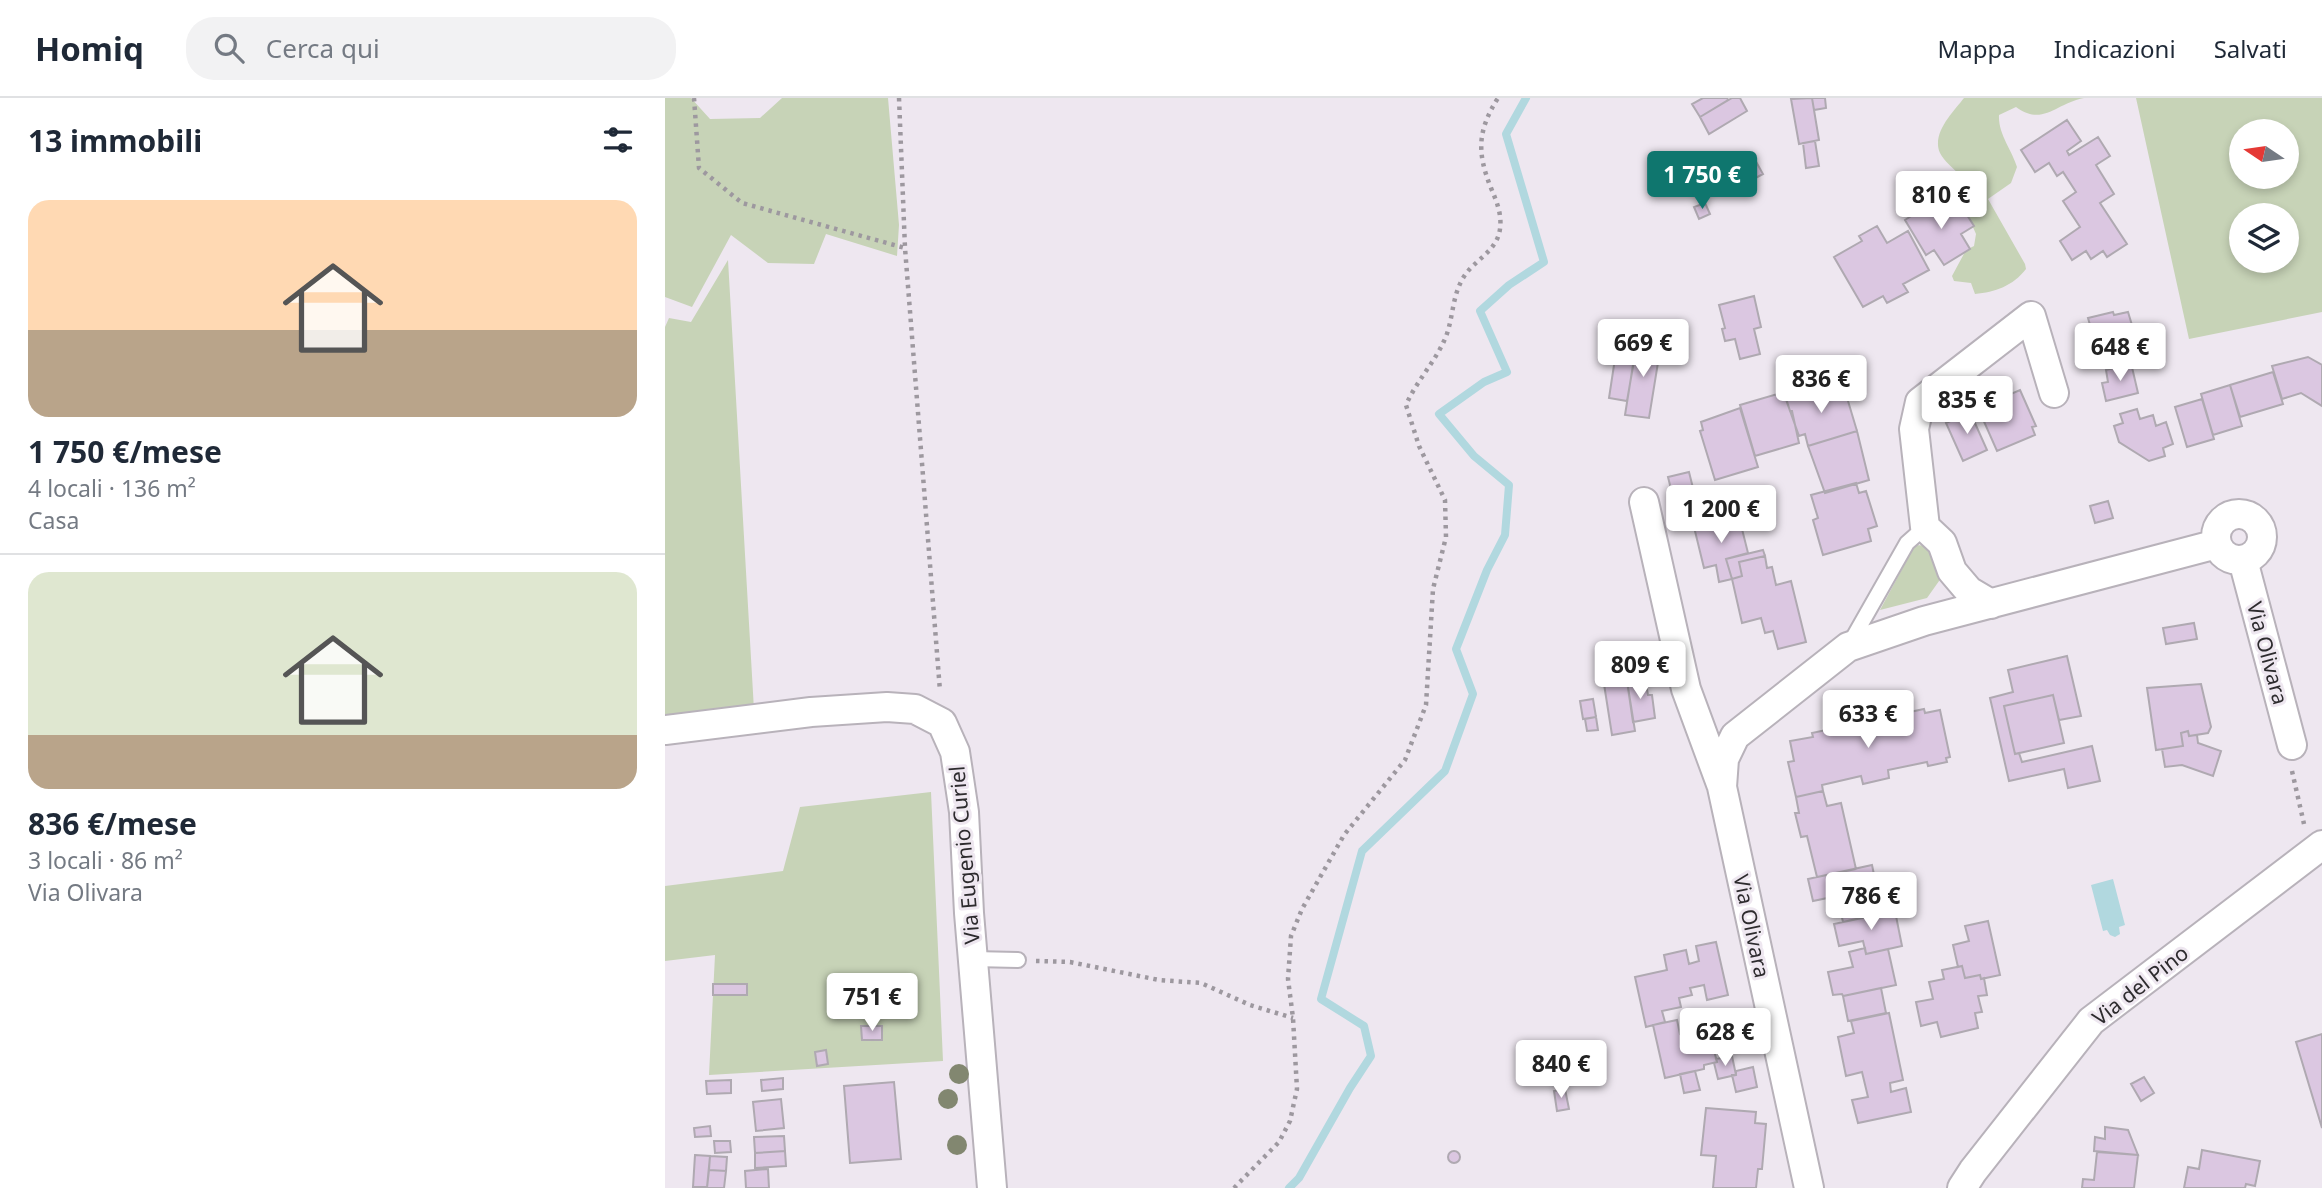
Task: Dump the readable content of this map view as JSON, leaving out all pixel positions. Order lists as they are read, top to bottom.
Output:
{
  "streets": {
    "street": ["Via Olivara", "Via Eugenio Curiel", "Via del Pino"]
  },
  "north": "left",
  "page": {
    "header": "Homiq",
    "search": "Cerca qui",
    "nav": ["Mappa", "Indicazioni", "Salvati"],
    "heading": "13 immobili",
    "price": [
      "1 750 €",
      "810 €",
      "669 €",
      "648 €",
      "836 €",
      "835 €",
      "1 200 €",
      "809 €",
      "633 €",
      "786 €",
      "751 €",
      "628 €",
      "840 €"
    ],
    "list": [
      {
        "name": "1 750 €/mese",
        "note": "4 locali · 136 m² · Casa"
      },
      {
        "name": "836 €/mese",
        "note": "3 locali · 86 m² · Via Olivara"
      }
    ]
  }
}
